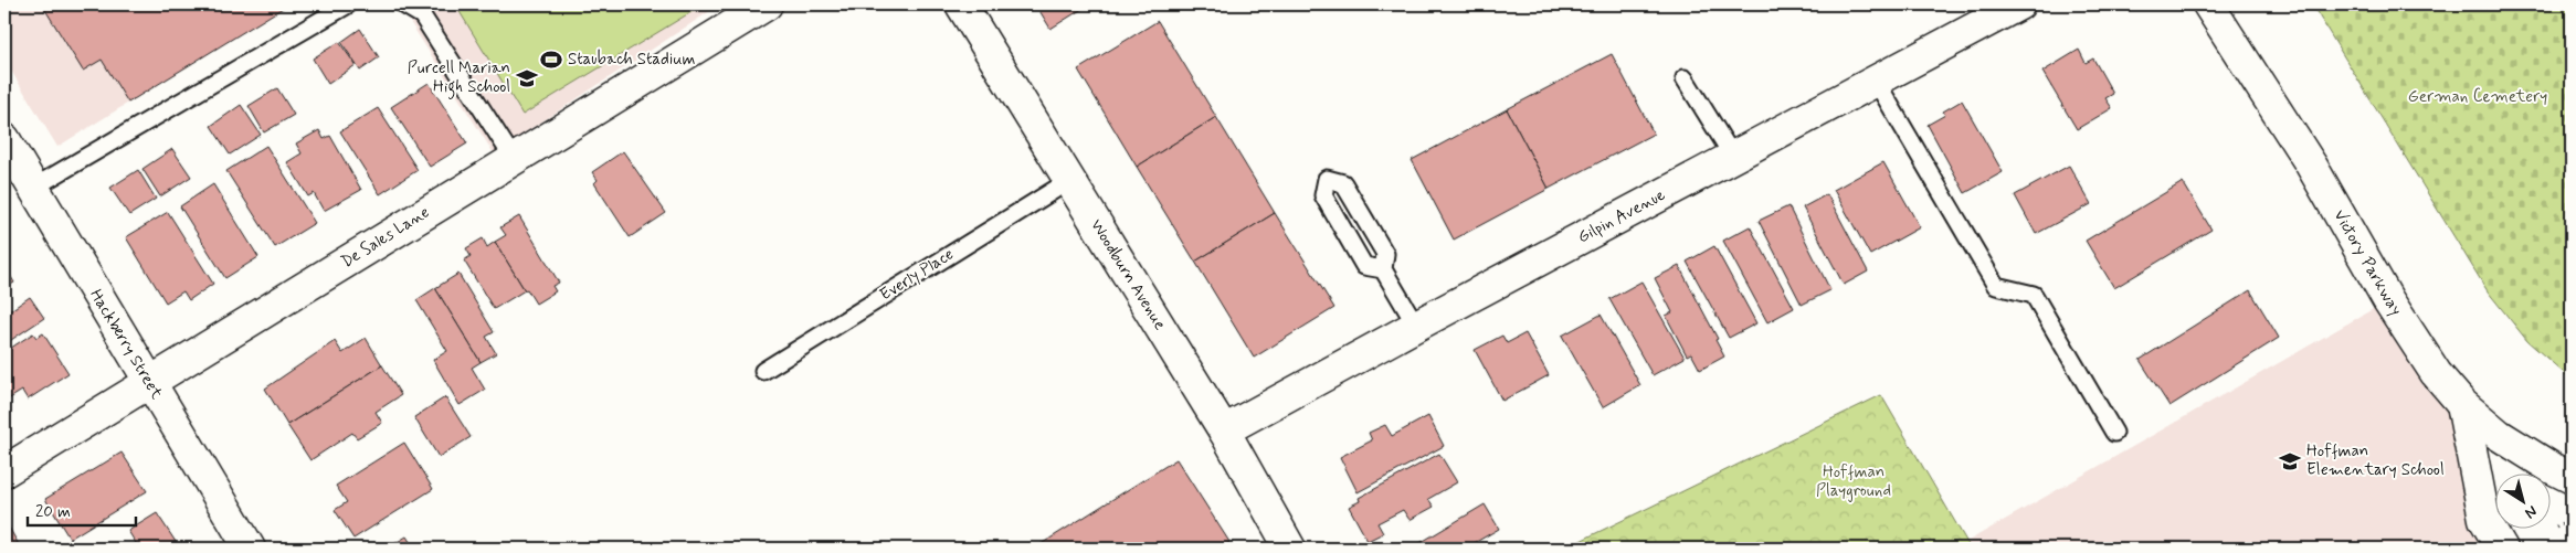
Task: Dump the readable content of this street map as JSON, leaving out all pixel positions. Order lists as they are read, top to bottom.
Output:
{
  "streets": {
    "street": [
      "Gilpin Avenue",
      "De Sales Lane",
      "Victory Parkway",
      "Woodburn Avenue",
      "Hackberry Street"
    ],
    "lane": ["Everly Place"]
  },
  "crossings": [
    ["Gilpin Avenue", "Woodburn Avenue"],
    ["De Sales Lane", "Hackberry Street"],
    ["Everly Place", "Woodburn Avenue"]
  ],
  "parks": ["German Cemetery", "Hoffman Playground"],
  "places": {
    "sports": ["Staubach Stadium"],
    "school or university": ["Purcell Marian High School", "Hoffman Elementary School"]
  },
  "scale_bar": "20 m",
  "north": "bottom right"
}
